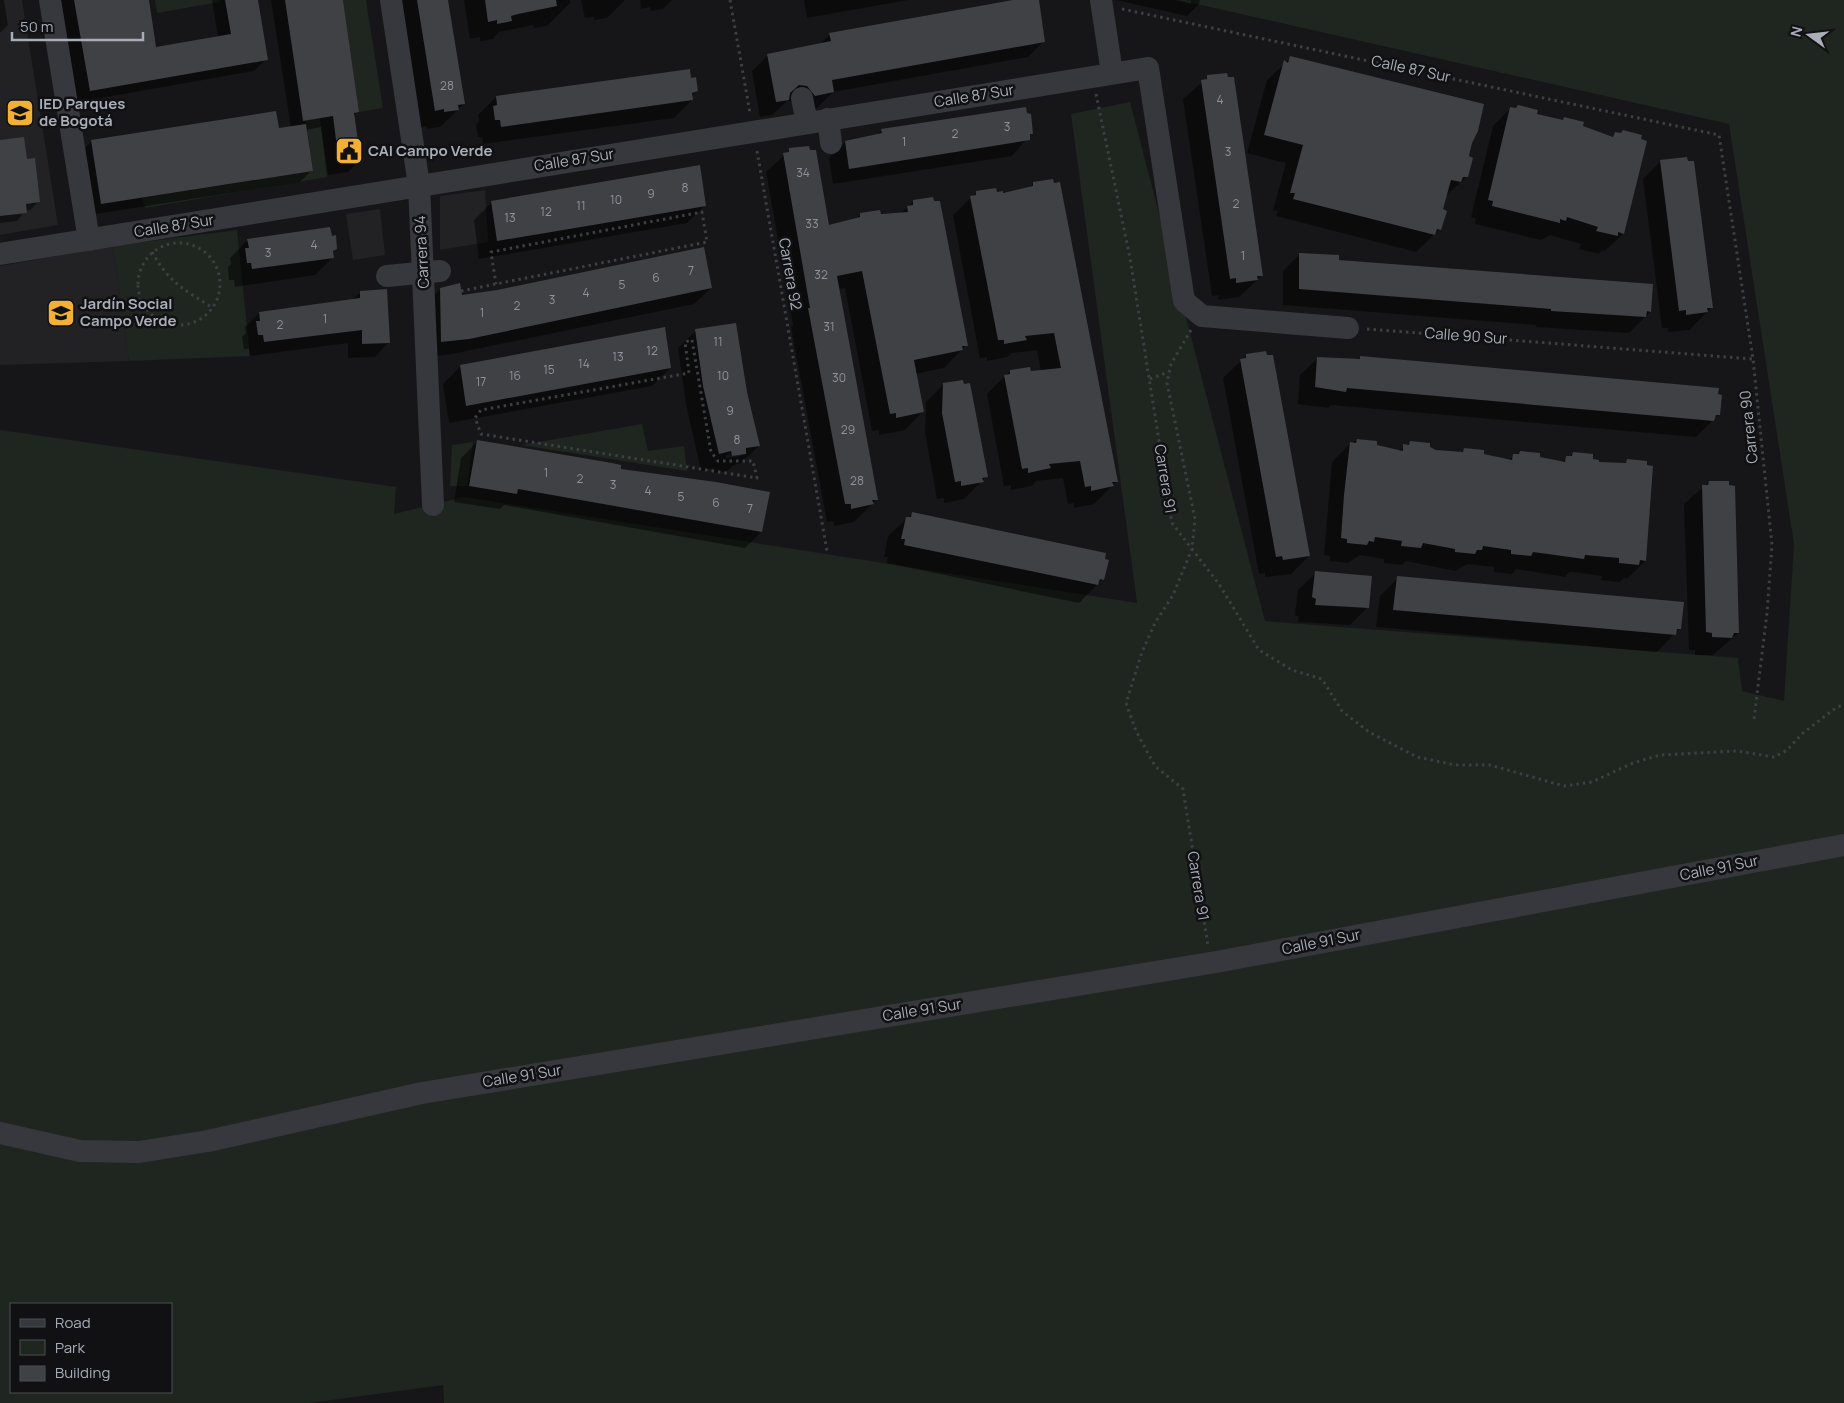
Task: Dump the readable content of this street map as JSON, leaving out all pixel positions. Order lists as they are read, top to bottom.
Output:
{
  "streets": {
    "street": ["Calle 87 Sur", "Carrera 94", "Calle 91 Sur"],
    "path": [
      "Carrera 92",
      "Calle 90 Sur",
      "Carrera 90",
      "Carrera 91"
    ]
  },
  "crossings": [
    ["Calle 87 Sur", "Carrera 94"],
    ["Calle 87 Sur", "Carrera 92"],
    ["Calle 87 Sur", "Carrera 90"],
    ["Calle 87 Sur", "Carrera 91"],
    ["Calle 90 Sur", "Carrera 90"],
    ["Carrera 91", "Calle 91 Sur"]
  ],
  "places": {
    "school or university": ["IED Parques de Bogotá", "Jardín Social Campo Verde"],
    "public building": ["CAI Campo Verde"]
  },
  "house_numbers": [
    "28",
    "4",
    "3",
    "2",
    "1",
    "3",
    "34",
    "8",
    "9",
    "10",
    "2",
    "11",
    "12",
    "13",
    "33",
    "4",
    "3",
    "1",
    "7",
    "32",
    "6",
    "5",
    "4",
    "3",
    "2",
    "1",
    "1",
    "2",
    "31",
    "11",
    "12",
    "13",
    "14",
    "15",
    "16",
    "10",
    "30",
    "17",
    "9",
    "29",
    "8",
    "1",
    "2",
    "28",
    "3",
    "4",
    "5",
    "6",
    "7"
  ],
  "legend": ["Road", "Park", "Building"],
  "scale_bar": "50 m",
  "north": "left"
}
